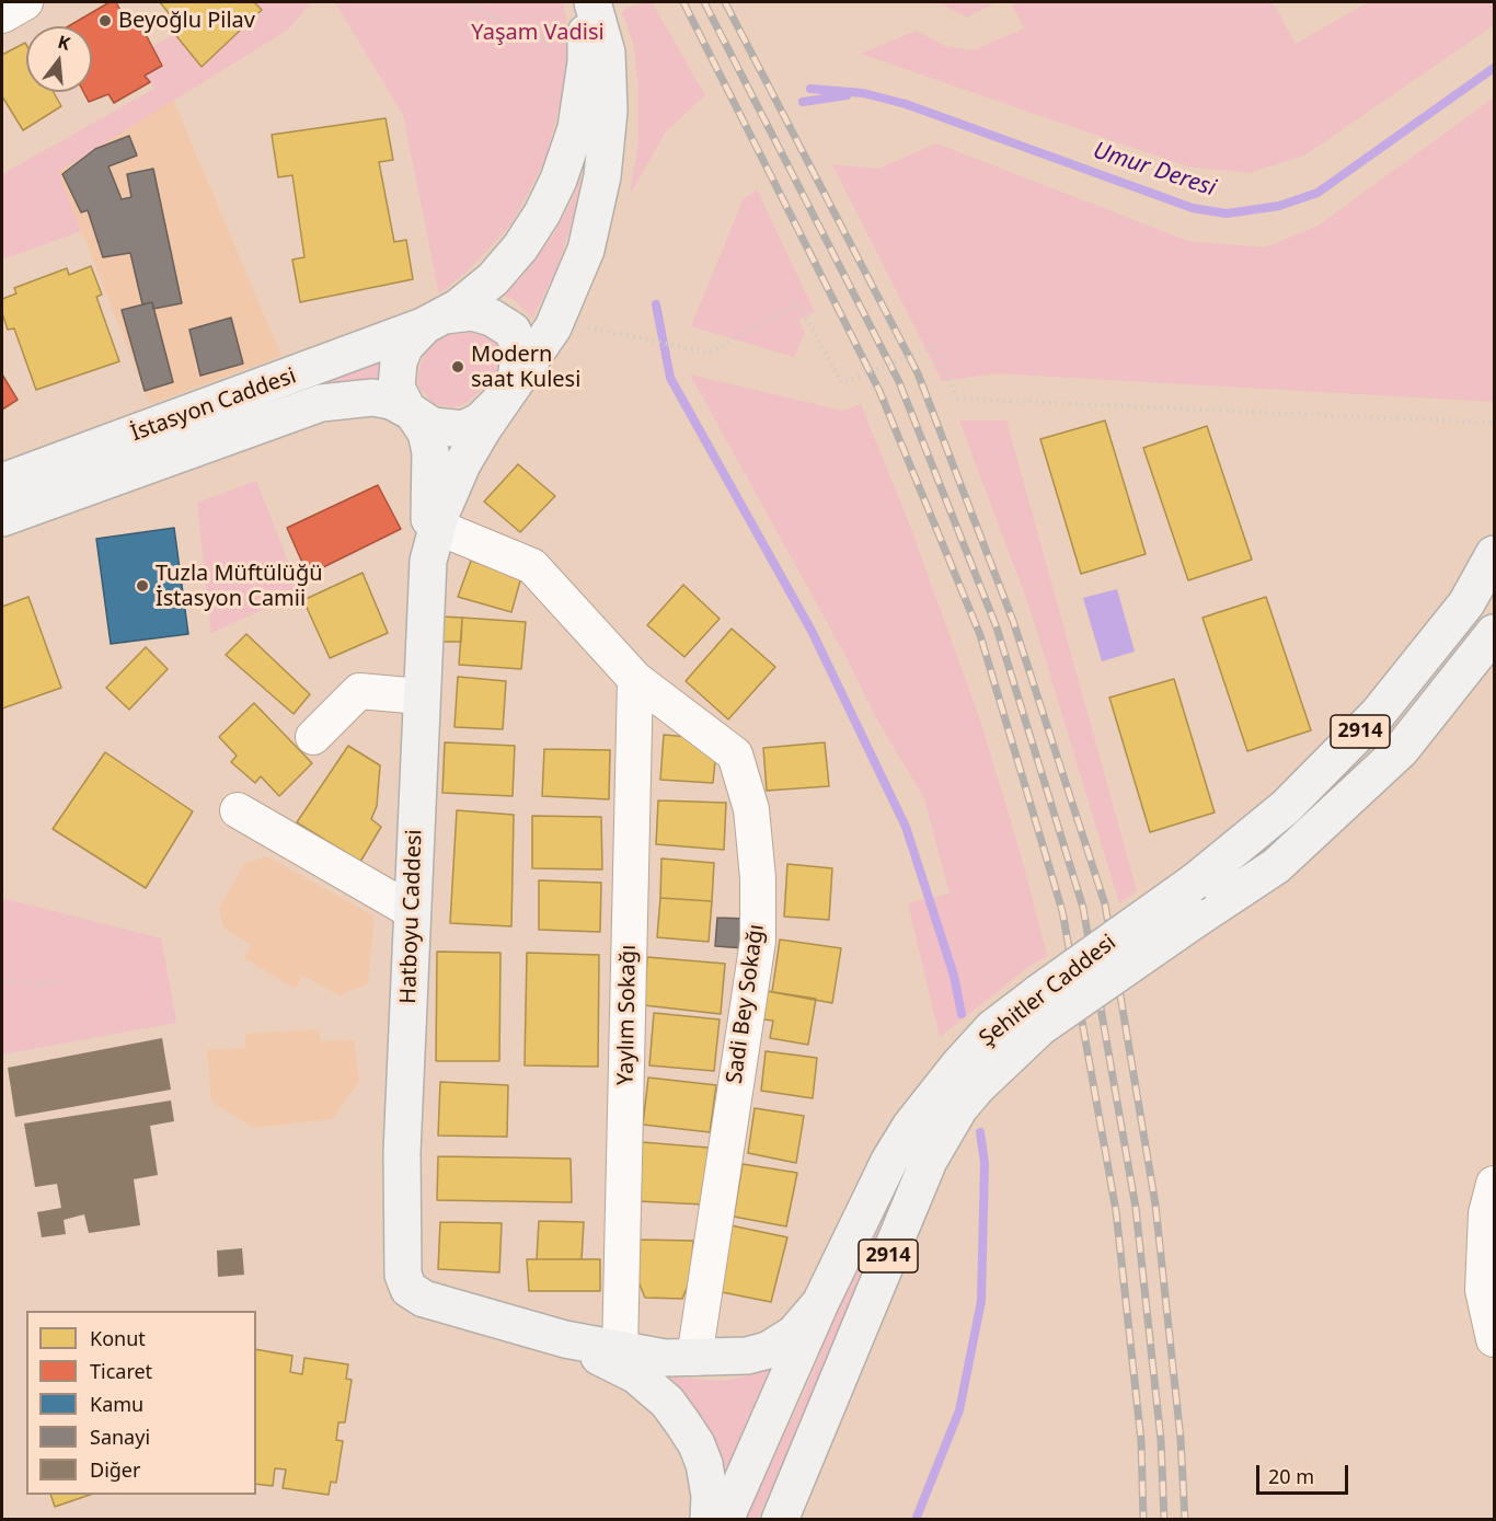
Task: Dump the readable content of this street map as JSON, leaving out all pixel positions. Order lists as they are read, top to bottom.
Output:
{
  "streets": {
    "main road": [
      "İstasyon Caddesi",
      "2914",
      "Hatboyu Caddesi",
      "Şehitler Caddesi"
    ],
    "street": ["Sadi Bey Sokağı", "Yaylım Sokağı"]
  },
  "crossings": [
    ["İstasyon Caddesi", "Hatboyu Caddesi"],
    ["Hatboyu Caddesi", "Şehitler Caddesi"],
    ["Hatboyu Caddesi", "Sadi Bey Sokağı"],
    ["Hatboyu Caddesi", "Yaylım Sokağı"],
    ["Sadi Bey Sokağı", "Yaylım Sokağı"]
  ],
  "water": ["Umur Deresi"],
  "parks": ["Yaşam Vadisi"],
  "places": ["Beyoğlu Pilav", "Modern saat Kulesi", "Tuzla Müftülüğü İstasyon Camii"],
  "legend": [
    "Konut",
    "Ticaret",
    "Kamu",
    "Sanayi",
    "Diğer"
  ],
  "scale_bar": "20 m",
  "north": "top"
}
